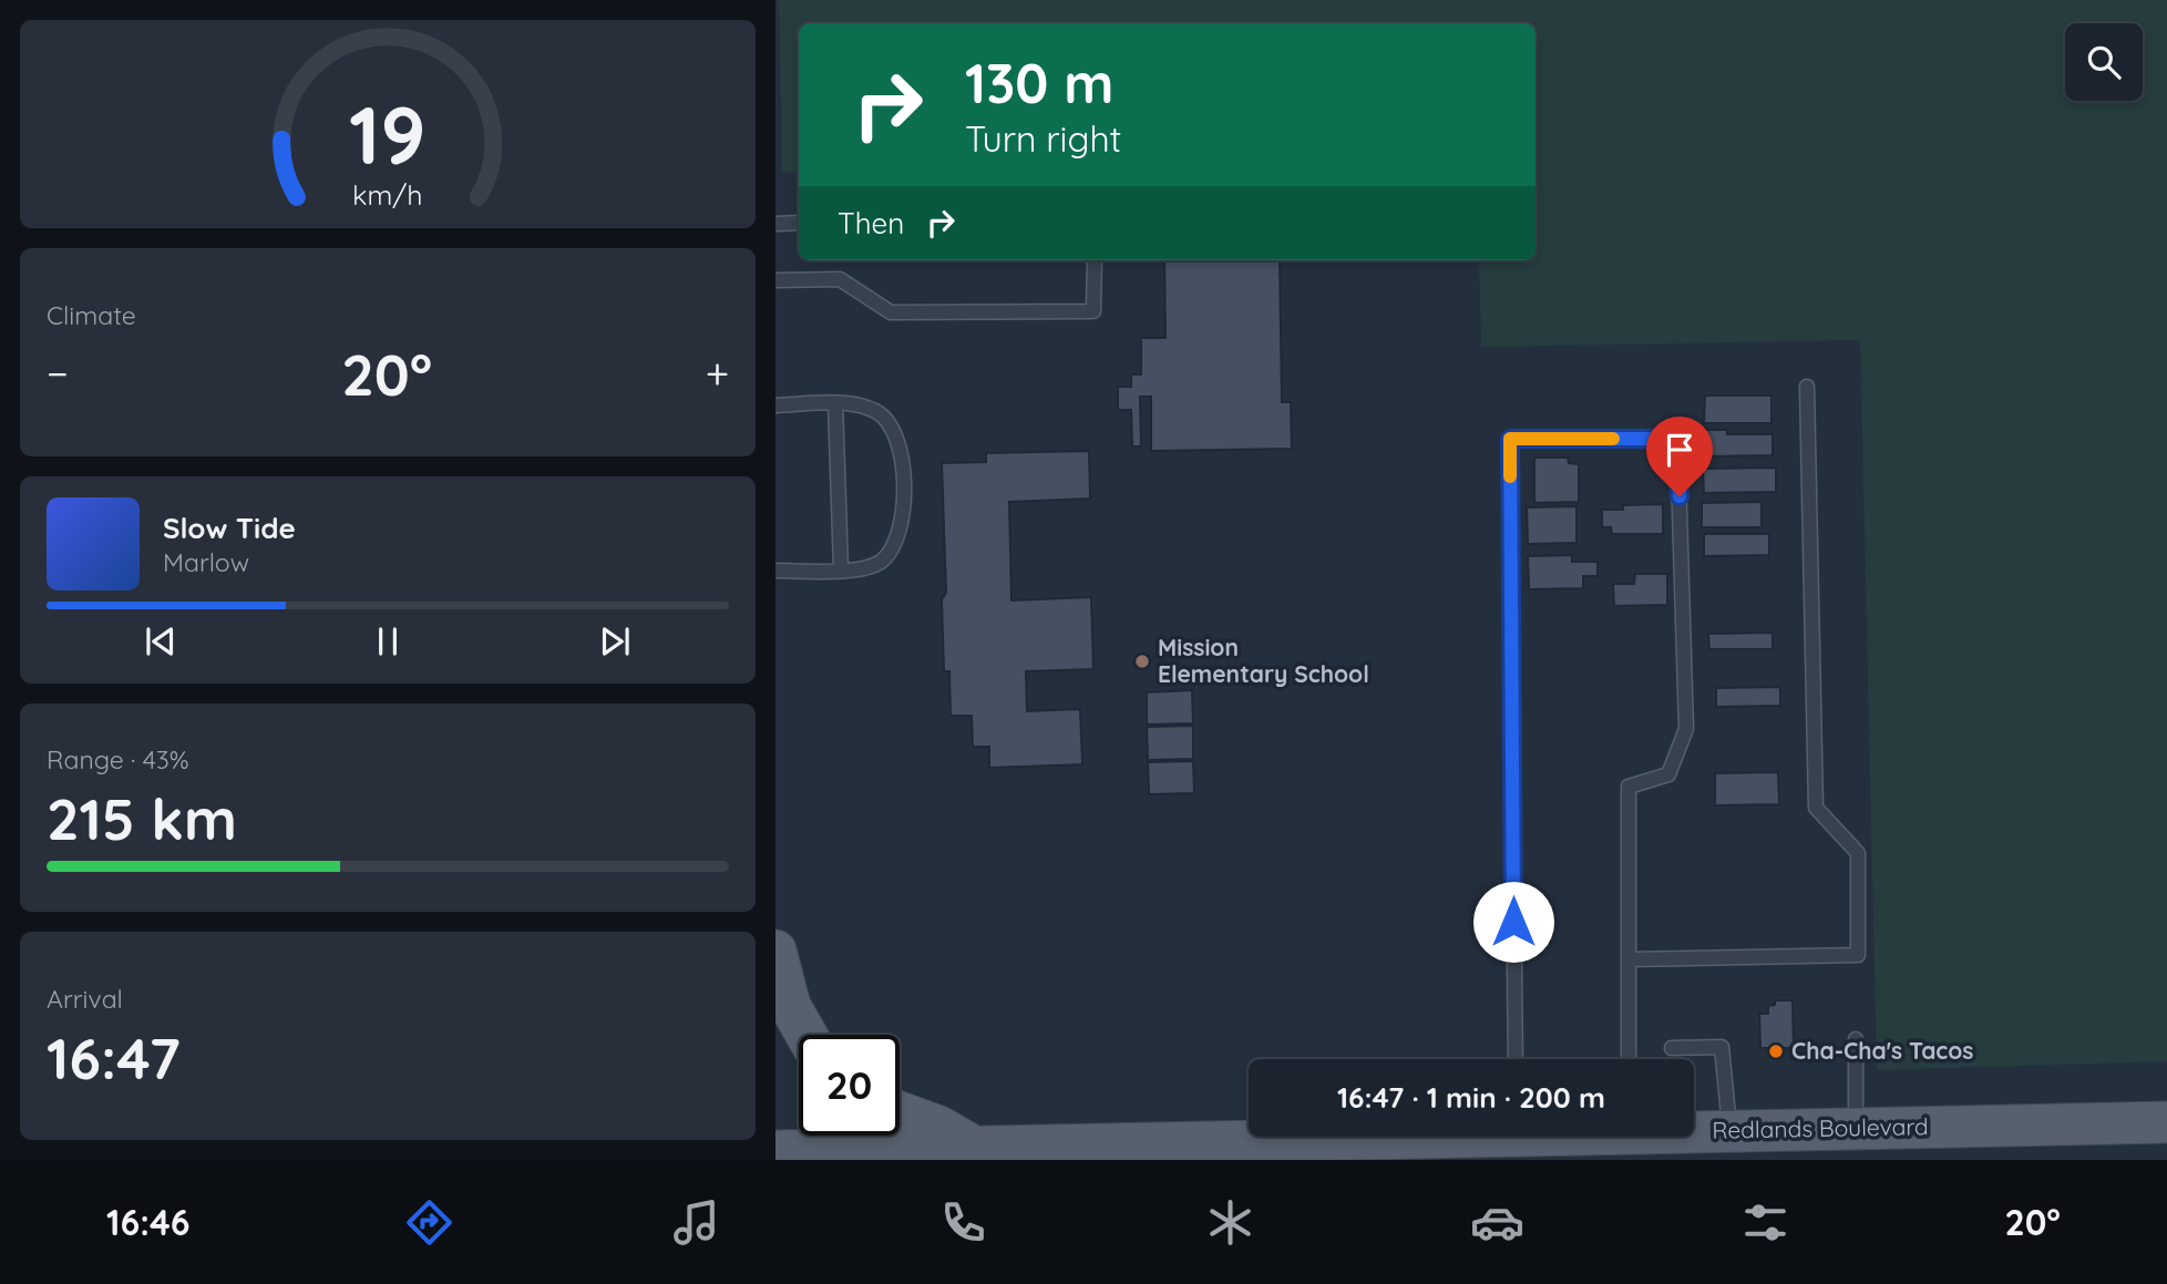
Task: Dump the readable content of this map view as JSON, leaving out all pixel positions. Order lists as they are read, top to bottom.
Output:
{
  "streets": {
    "main road": ["Redlands Boulevard"]
  },
  "places": ["Mission Elementary School", "Cha-Cha's Tacos"],
  "page": {
    "turn": ["130 m", "Turn right"],
    "then": "Then",
    "tile": [
      "Climate",
      ["Range · 43%", "215 km"],
      ["Arrival", "16:47"]
    ],
    "heat": ["−", "20°", "+"],
    "song": ["Slow Tide", "Marlow"],
    "limit": "20",
    "trip": "16:47 · 1 min · 200 m",
    "tabs": ["16:46", "20°"],
    "gauge": ["19", "km/h"]
  }
}
